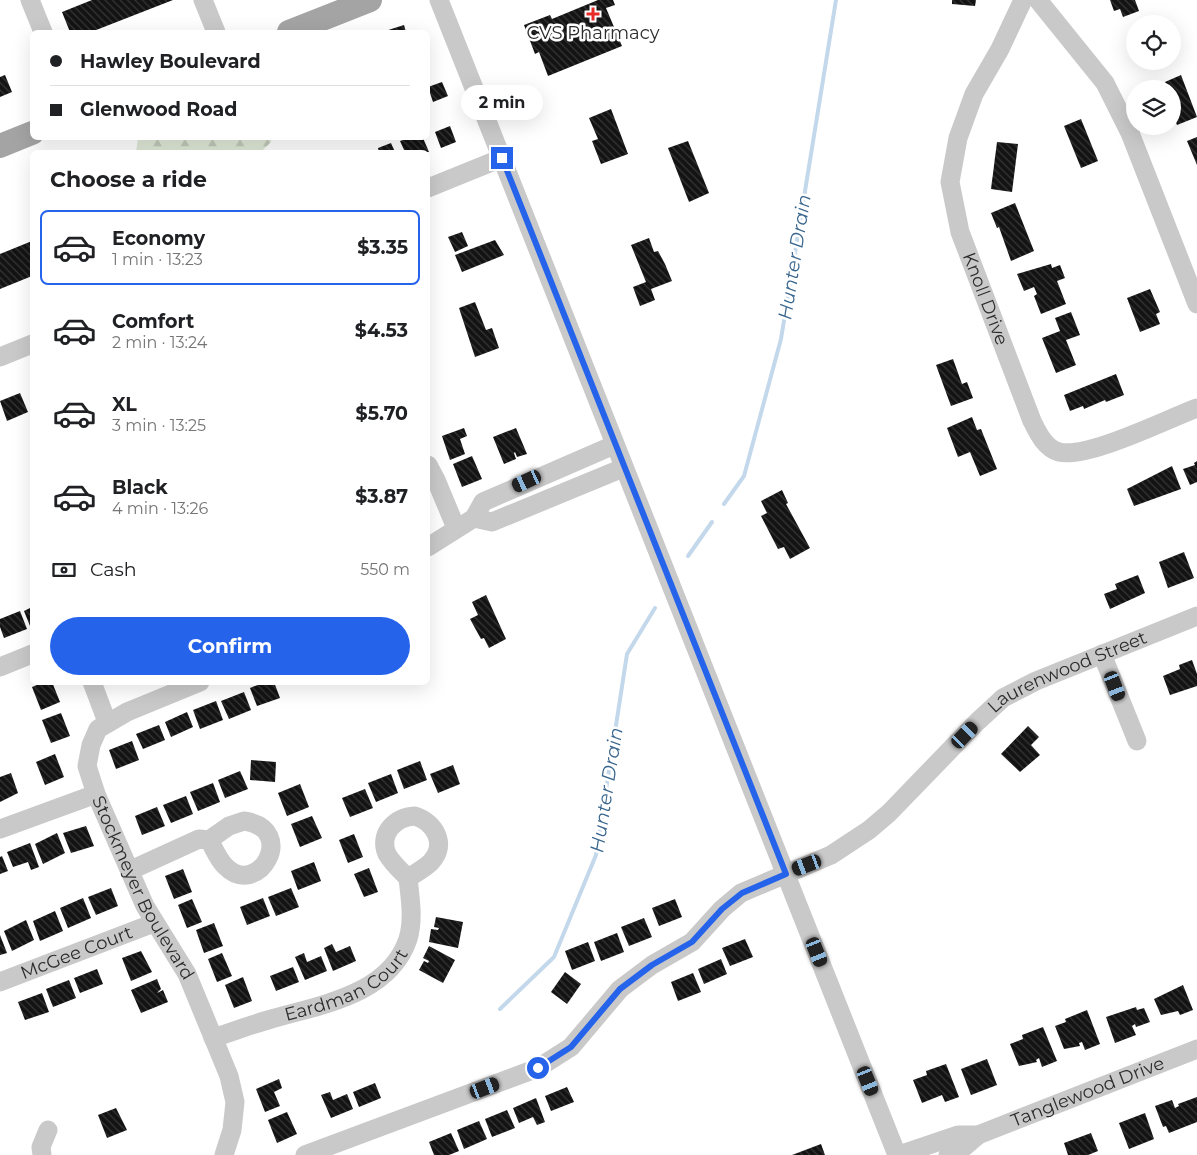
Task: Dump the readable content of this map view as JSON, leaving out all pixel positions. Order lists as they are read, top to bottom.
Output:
{
  "streets": {
    "street": [
      "Knoll Drive",
      "Laurenwood Street",
      "Stockmeyer Boulevard",
      "McGee Court",
      "Eardman Court",
      "Tanglewood Drive"
    ]
  },
  "crossings": [
    ["Stockmeyer Boulevard", "McGee Court"],
    ["Stockmeyer Boulevard", "Eardman Court"]
  ],
  "water": ["Hunter Drain"],
  "places": {
    "health": ["CVS Pharmacy"]
  },
  "page": {
    "banner": ["Hawley Boulevard", "Glenwood Road"],
    "bubble": "2 min",
    "heading": "Choose a ride",
    "list": [
      {
        "name": "Economy",
        "note": "1 min · 13:23",
        "value": "$3.35"
      },
      {
        "name": "Comfort",
        "note": "2 min · 13:24",
        "value": "$4.53"
      },
      {
        "name": "XL",
        "note": "3 min · 13:25",
        "value": "$5.70"
      },
      {
        "name": "Black",
        "note": "4 min · 13:26",
        "value": "$3.87"
      }
    ],
    "pay": ["Cash", "550 m"],
    "buttons": "Confirm"
  }
}
